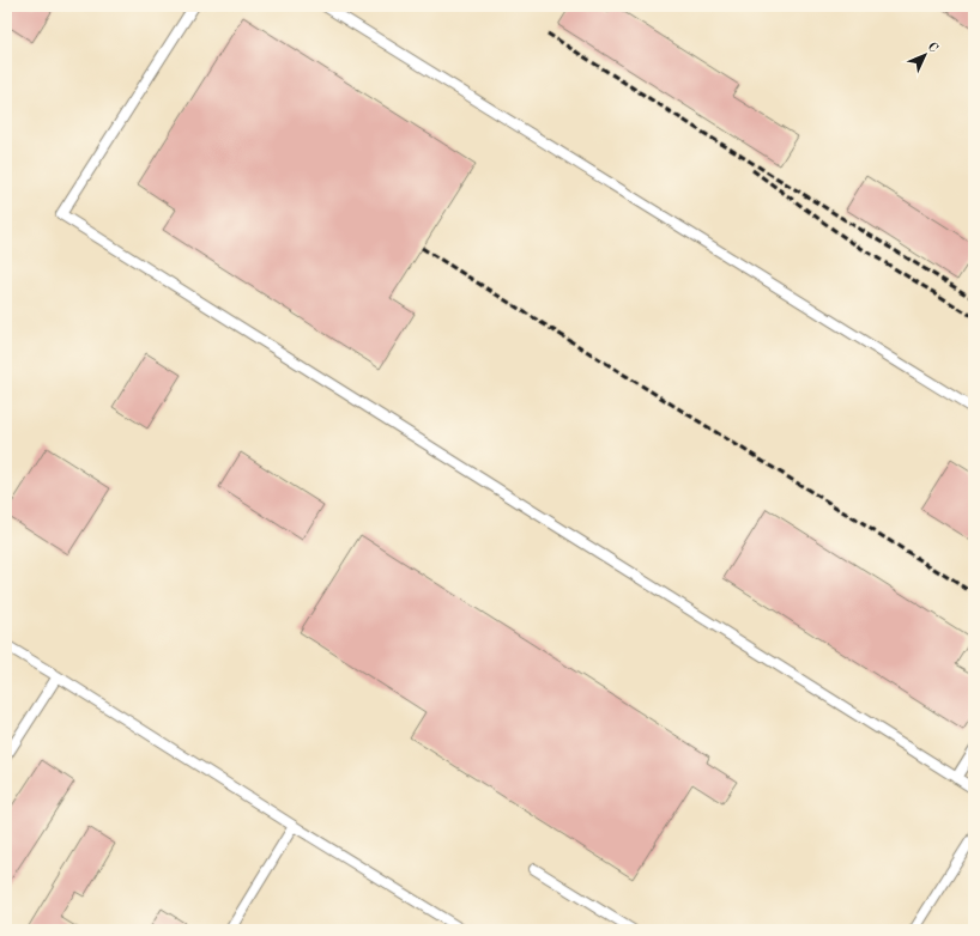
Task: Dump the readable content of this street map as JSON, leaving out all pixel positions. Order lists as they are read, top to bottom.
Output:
{
  "north": "top right"
}
